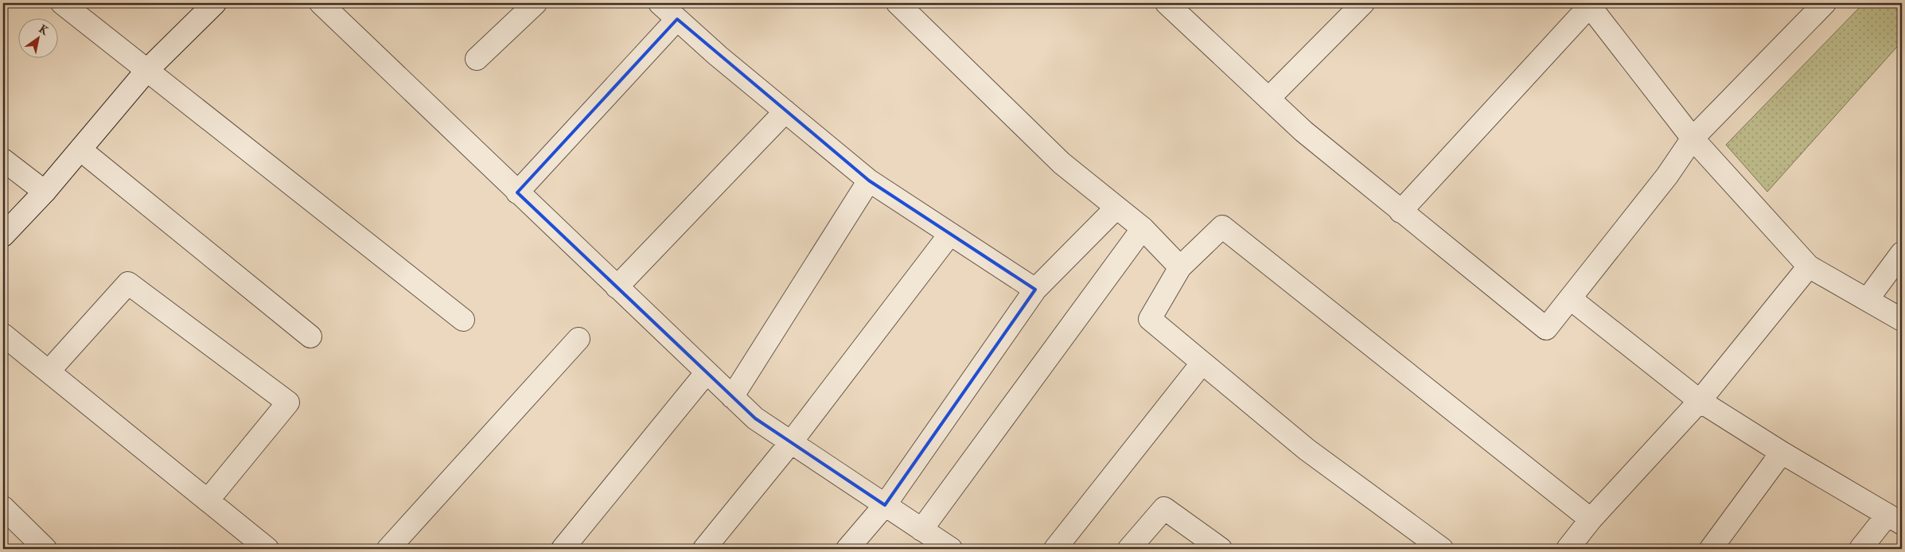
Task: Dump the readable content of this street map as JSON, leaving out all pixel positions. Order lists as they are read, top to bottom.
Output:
{
  "north": "top right"
}
